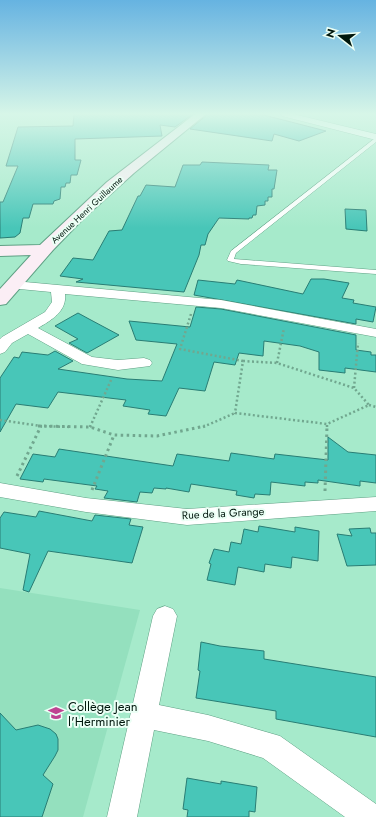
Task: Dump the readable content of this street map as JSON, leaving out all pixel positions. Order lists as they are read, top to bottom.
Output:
{
  "streets": {
    "street": ["Avenue Henri Guillaume", "Rue de la Grange"]
  },
  "places": {
    "school or university": ["Collège Jean l'Herminier"]
  },
  "north": "left"
}
